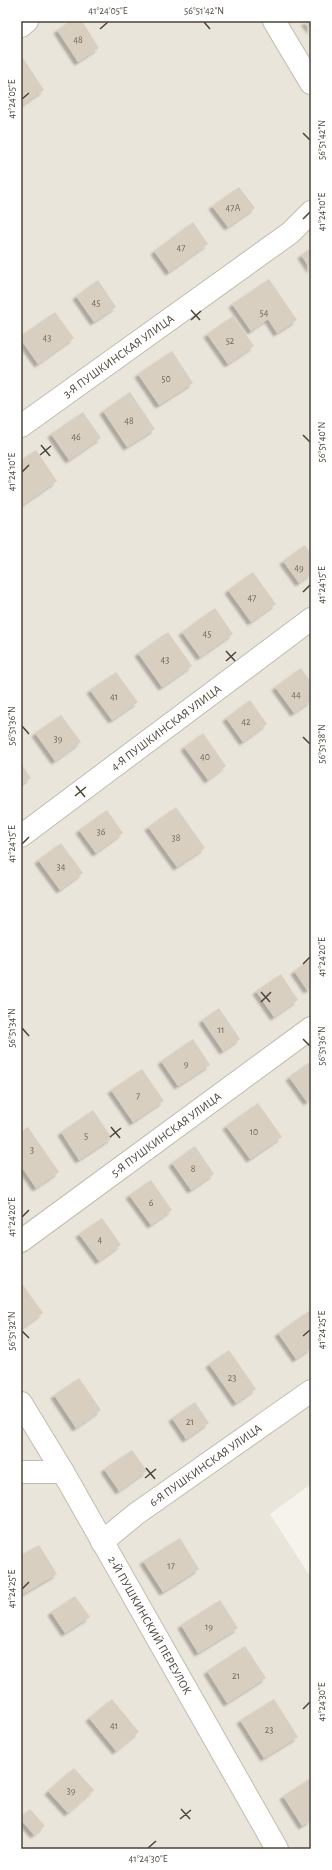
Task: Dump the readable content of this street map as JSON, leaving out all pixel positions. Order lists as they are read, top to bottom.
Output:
{
  "streets": {
    "street": [
      "3-Я ПУШКИНСКАЯ УЛИЦА",
      "4-Я ПУШКИНСКАЯ УЛИЦА",
      "5-Я ПУШКИНСКАЯ УЛИЦА",
      "6-Я ПУШКИНСКАЯ УЛИЦА",
      "2-Й ПУШКИНСКИЙ ПЕРЕУЛОК"
    ]
  },
  "crossings": [
    ["6-Я ПУШКИНСКАЯ УЛИЦА", "2-Й ПУШКИНСКИЙ ПЕРЕУЛОК"]
  ],
  "house_numbers": [
    "48",
    "47А",
    "47",
    "45",
    "54",
    "43",
    "52",
    "50",
    "48",
    "46",
    "49",
    "47",
    "45",
    "43",
    "44",
    "41",
    "42",
    "39",
    "40",
    "36",
    "38",
    "34",
    "11",
    "9",
    "7",
    "10",
    "5",
    "3",
    "8",
    "6",
    "4",
    "23",
    "21",
    "17",
    "19",
    "21",
    "41",
    "23",
    "39"
  ],
  "coordinates": [
    "41°24'05\"E",
    "56°51'42\"N",
    "41°24'10\"E",
    "56°51'40\"N",
    "41°24'15\"E",
    "56°51'36\"N",
    "56°51'38\"N",
    "41°24'20\"E",
    "56°51'34\"N",
    "41°24'25\"E",
    "56°51'32\"N",
    "41°24'30\"E"
  ]
}
